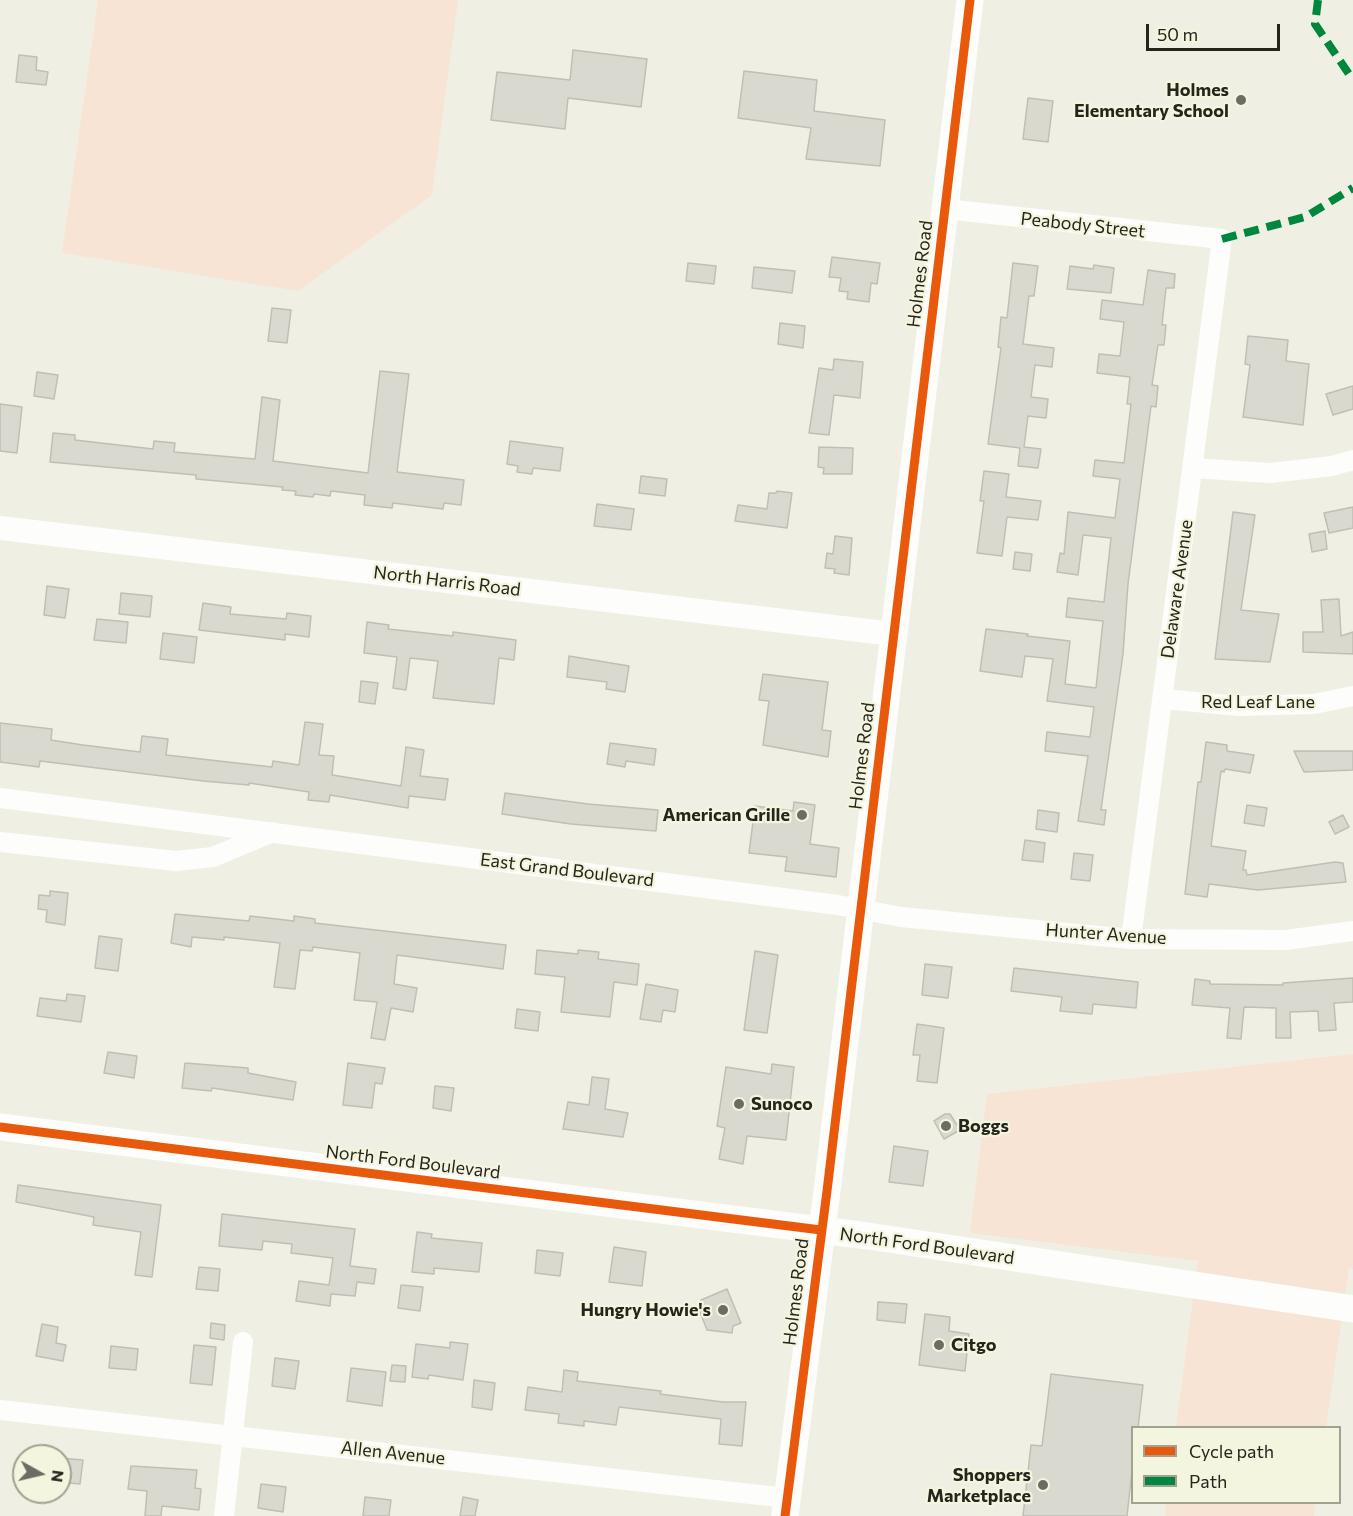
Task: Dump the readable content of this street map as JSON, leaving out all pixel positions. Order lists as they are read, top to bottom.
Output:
{
  "streets": {
    "main road": ["Holmes Road", "North Ford Boulevard"],
    "street": [
      "Peabody Street",
      "North Harris Road",
      "Delaware Avenue",
      "Red Leaf Lane",
      "East Grand Boulevard",
      "Hunter Avenue",
      "Allen Avenue"
    ]
  },
  "crossings": [
    ["Peabody Street", "Holmes Road"],
    ["Peabody Street", "Delaware Avenue"],
    ["Holmes Road", "North Harris Road"],
    ["Holmes Road", "East Grand Boulevard"],
    ["Holmes Road", "Hunter Avenue"],
    ["Holmes Road", "North Ford Boulevard"],
    ["Holmes Road", "Allen Avenue"],
    ["Delaware Avenue", "Red Leaf Lane"],
    ["Delaware Avenue", "Hunter Avenue"],
    ["East Grand Boulevard", "Hunter Avenue"]
  ],
  "places": [
    "Holmes Elementary School",
    "American Grille",
    "Sunoco",
    "Boggs",
    "Hungry Howie's",
    "Citgo",
    "Shoppers Marketplace"
  ],
  "legend": ["Cycle path", "Path"],
  "scale_bar": "50 m",
  "north": "right"
}
